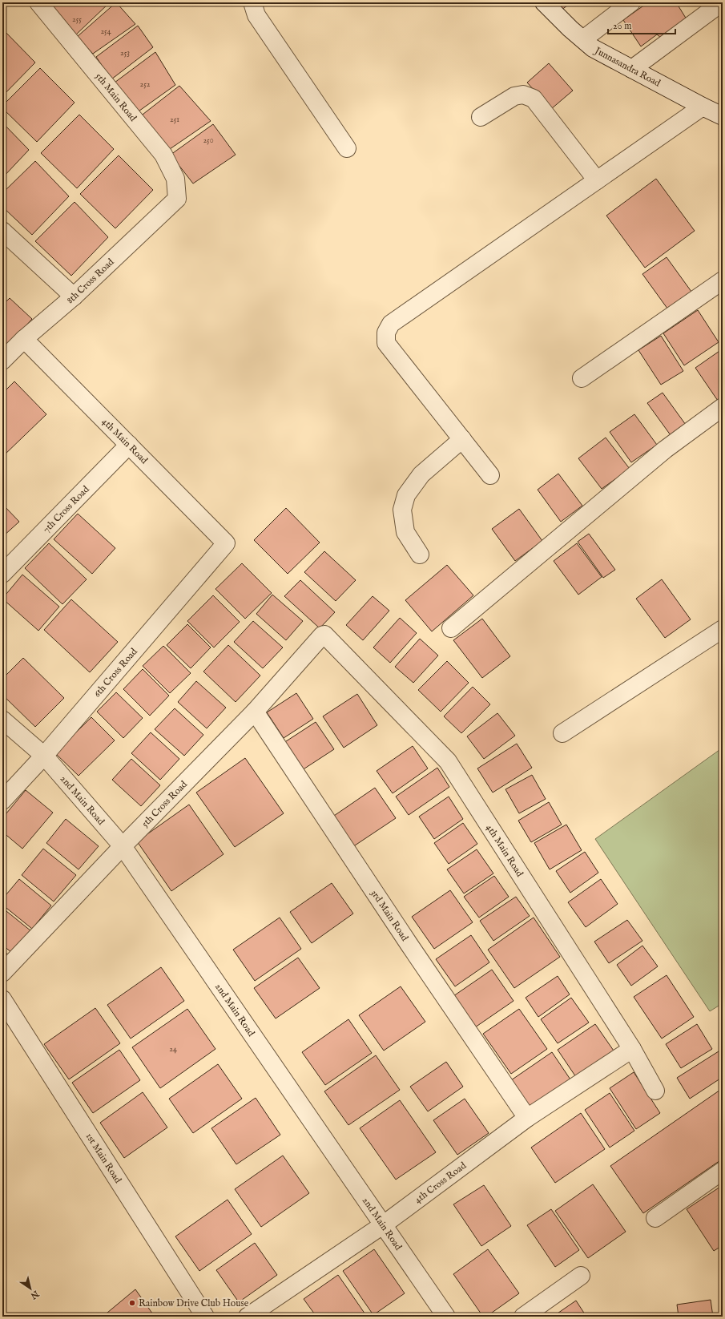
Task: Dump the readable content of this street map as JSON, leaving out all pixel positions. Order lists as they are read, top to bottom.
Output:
{
  "streets": {
    "street": [
      "Junnasandra Road",
      "5th Main Road",
      "8th Cross Road",
      "4th Main Road",
      "7th Cross Road",
      "6th Cross Road",
      "2nd Main Road",
      "5th Cross Road",
      "3rd Main Road",
      "1st Main Road",
      "4th Cross Road"
    ]
  },
  "crossings": [
    ["5th Main Road", "8th Cross Road"],
    ["8th Cross Road", "4th Main Road"],
    ["4th Main Road", "7th Cross Road"],
    ["4th Main Road", "6th Cross Road"],
    ["4th Main Road", "5th Cross Road"],
    ["4th Main Road", "4th Cross Road"],
    ["6th Cross Road", "2nd Main Road"],
    ["2nd Main Road", "5th Cross Road"],
    ["2nd Main Road", "4th Cross Road"],
    ["5th Cross Road", "3rd Main Road"],
    ["3rd Main Road", "4th Cross Road"]
  ],
  "places": ["Rainbow Drive Club House"],
  "house_numbers": [
    "255",
    "254",
    "253",
    "252",
    "251",
    "250",
    "24"
  ],
  "scale_bar": "20 m",
  "north": "bottom right"
}
